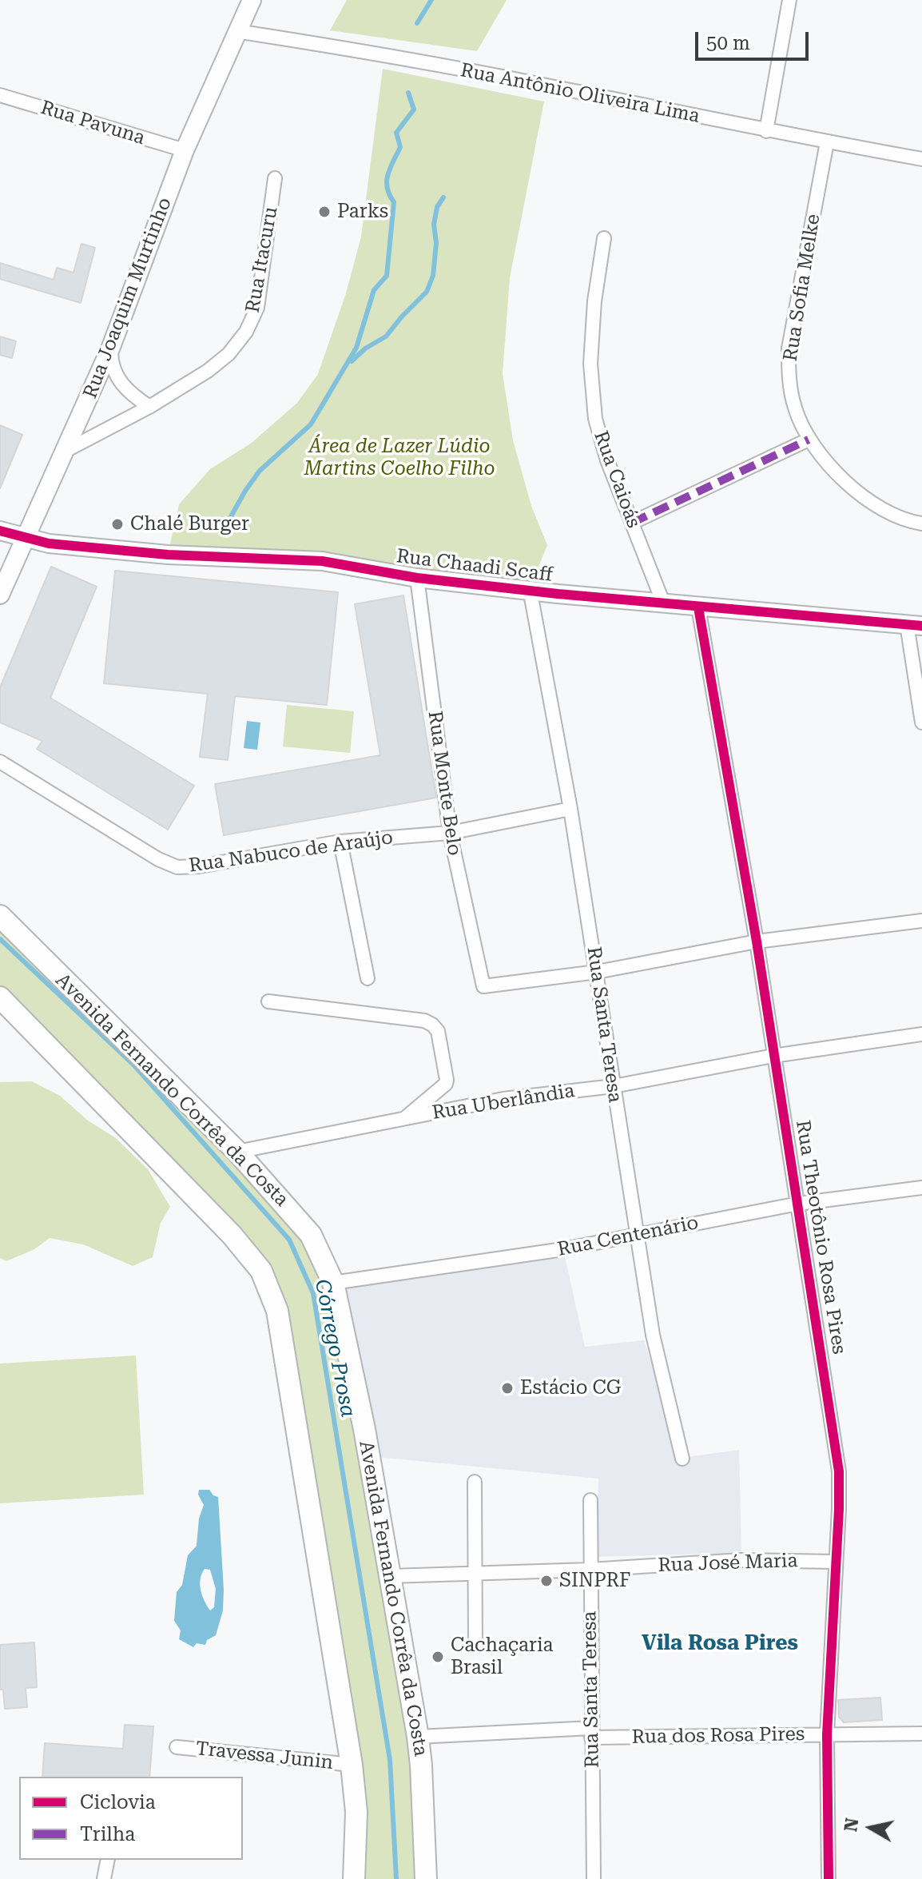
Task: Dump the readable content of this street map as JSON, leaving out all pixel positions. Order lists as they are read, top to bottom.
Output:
{
  "streets": {
    "main road": ["Avenida Fernando Corrêa da Costa"],
    "street": [
      "Rua Antônio Oliveira Lima",
      "Rua Pavuna",
      "Rua Itacuru",
      "Rua Sofia Melke",
      "Rua Joaquim Murtinho",
      "Rua Caioás",
      "Rua Chaadi Scaff",
      "Rua Monte Belo",
      "Rua Nabuco de Araújo",
      "Rua Santa Teresa",
      "Rua Uberlândia",
      "Rua Centenário",
      "Rua Theotônio Rosa Pires",
      "Rua José Maria",
      "Rua dos Rosa Pires",
      "Travessa Junin"
    ]
  },
  "crossings": [
    ["Rua Antônio Oliveira Lima", "Rua Sofia Melke"],
    ["Rua Antônio Oliveira Lima", "Rua Joaquim Murtinho"],
    ["Rua Pavuna", "Rua Joaquim Murtinho"],
    ["Rua Itacuru", "Rua Joaquim Murtinho"],
    ["Rua Joaquim Murtinho", "Rua Chaadi Scaff"],
    ["Rua Caioás", "Rua Chaadi Scaff"],
    ["Rua Chaadi Scaff", "Rua Monte Belo"],
    ["Rua Chaadi Scaff", "Rua Santa Teresa"],
    ["Rua Chaadi Scaff", "Rua Theotônio Rosa Pires"],
    ["Rua Monte Belo", "Rua Nabuco de Araújo"],
    ["Rua Monte Belo", "Rua Santa Teresa"],
    ["Rua Nabuco de Araújo", "Rua Santa Teresa"],
    ["Rua Santa Teresa", "Rua Uberlândia"],
    ["Rua Santa Teresa", "Rua Centenário"],
    ["Rua Santa Teresa", "Rua José Maria"],
    ["Rua Santa Teresa", "Rua dos Rosa Pires"],
    ["Avenida Fernando Corrêa da Costa", "Rua Uberlândia"],
    ["Avenida Fernando Corrêa da Costa", "Rua Centenário"],
    ["Avenida Fernando Corrêa da Costa", "Rua José Maria"],
    ["Avenida Fernando Corrêa da Costa", "Rua dos Rosa Pires"],
    ["Rua Uberlândia", "Rua Theotônio Rosa Pires"],
    ["Rua Centenário", "Rua Theotônio Rosa Pires"],
    ["Rua Theotônio Rosa Pires", "Rua José Maria"],
    ["Rua Theotônio Rosa Pires", "Rua dos Rosa Pires"]
  ],
  "districts": ["Vila Rosa Pires"],
  "water": ["Córrego Prosa"],
  "parks": ["Área de Lazer Lúdio Martins Coelho Filho"],
  "places": [
    "Parks",
    "Chalé Burger",
    "Estácio CG",
    "SINPRF",
    "Cachaçaria Brasil"
  ],
  "legend": ["Ciclovia", "Trilha"],
  "scale_bar": "50 m",
  "north": "left"
}
